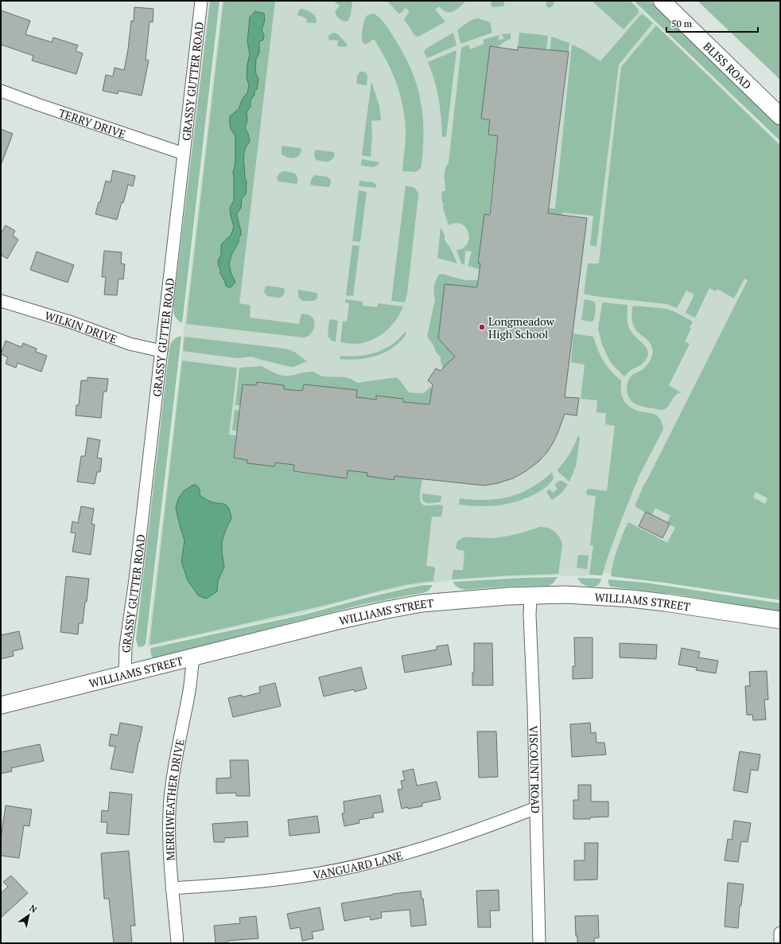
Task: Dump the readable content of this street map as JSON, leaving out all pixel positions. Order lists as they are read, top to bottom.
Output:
{
  "streets": {
    "main road": ["BLISS ROAD", "WILLIAMS STREET"],
    "street": [
      "GRASSY GUTTER ROAD",
      "TERRY DRIVE",
      "WILKIN DRIVE",
      "VISCOUNT ROAD",
      "MERRIWEATHER DRIVE",
      "VANGUARD LANE"
    ]
  },
  "crossings": [
    ["GRASSY GUTTER ROAD", "TERRY DRIVE"],
    ["GRASSY GUTTER ROAD", "WILKIN DRIVE"],
    ["GRASSY GUTTER ROAD", "WILLIAMS STREET"],
    ["WILLIAMS STREET", "VISCOUNT ROAD"],
    ["WILLIAMS STREET", "MERRIWEATHER DRIVE"],
    ["VISCOUNT ROAD", "VANGUARD LANE"],
    ["MERRIWEATHER DRIVE", "VANGUARD LANE"]
  ],
  "places": ["Longmeadow High School"],
  "scale_bar": "50 m",
  "north": "top right"
}
